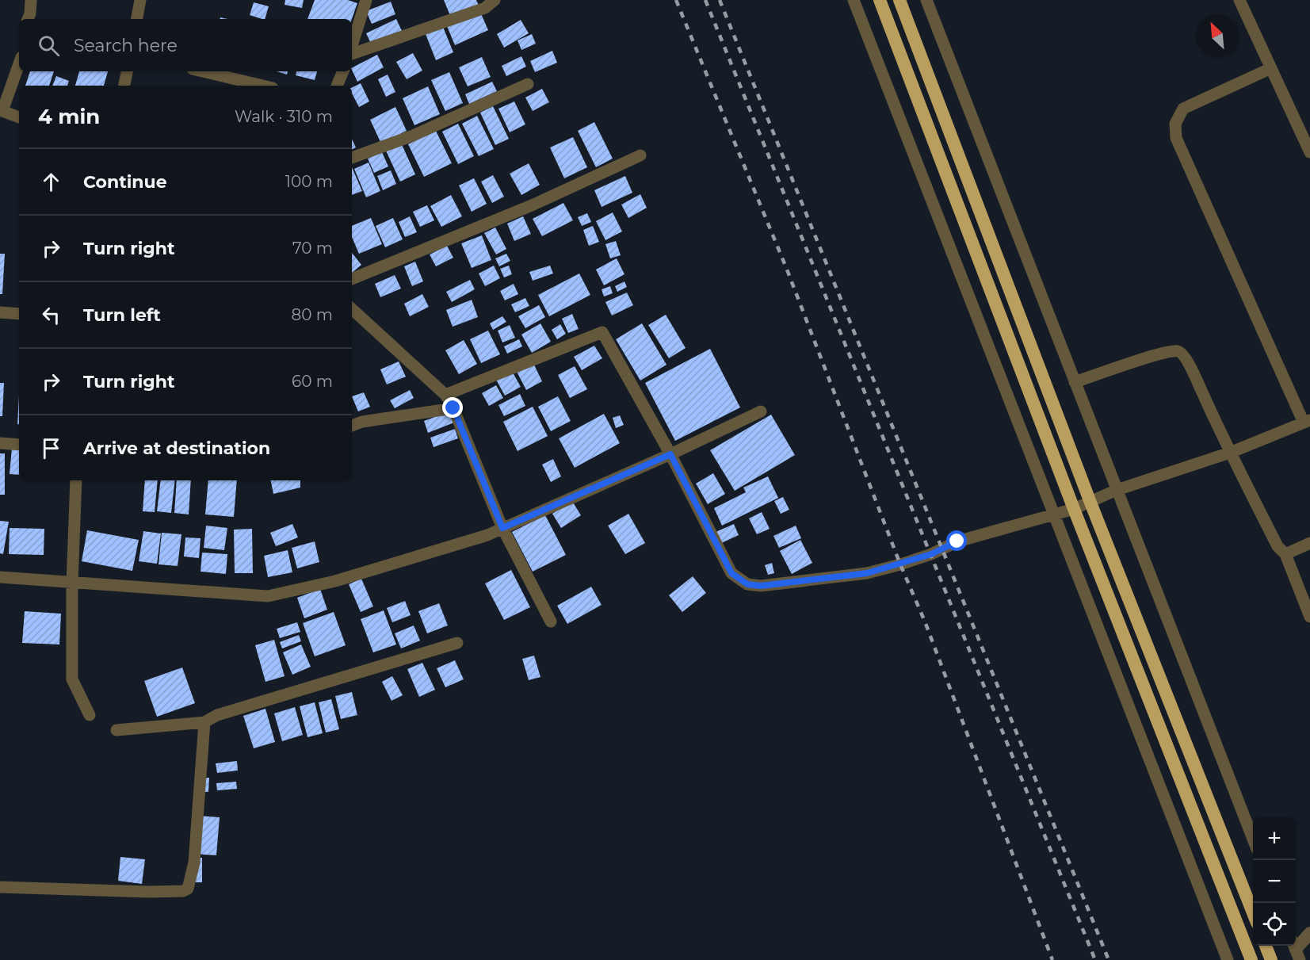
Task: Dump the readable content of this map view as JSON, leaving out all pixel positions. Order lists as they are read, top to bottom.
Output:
{
  "north": "top left",
  "page": {
    "search": "Search here",
    "heading": ["4 min", "Walk · 310 m"],
    "list": [
      ["Continue", "100 m"],
      ["Turn right", "70 m"],
      ["Turn left", "80 m"],
      ["Turn right", "60 m"],
      "Arrive at destination"
    ],
    "map_buttons": ["+", "−"]
  }
}
